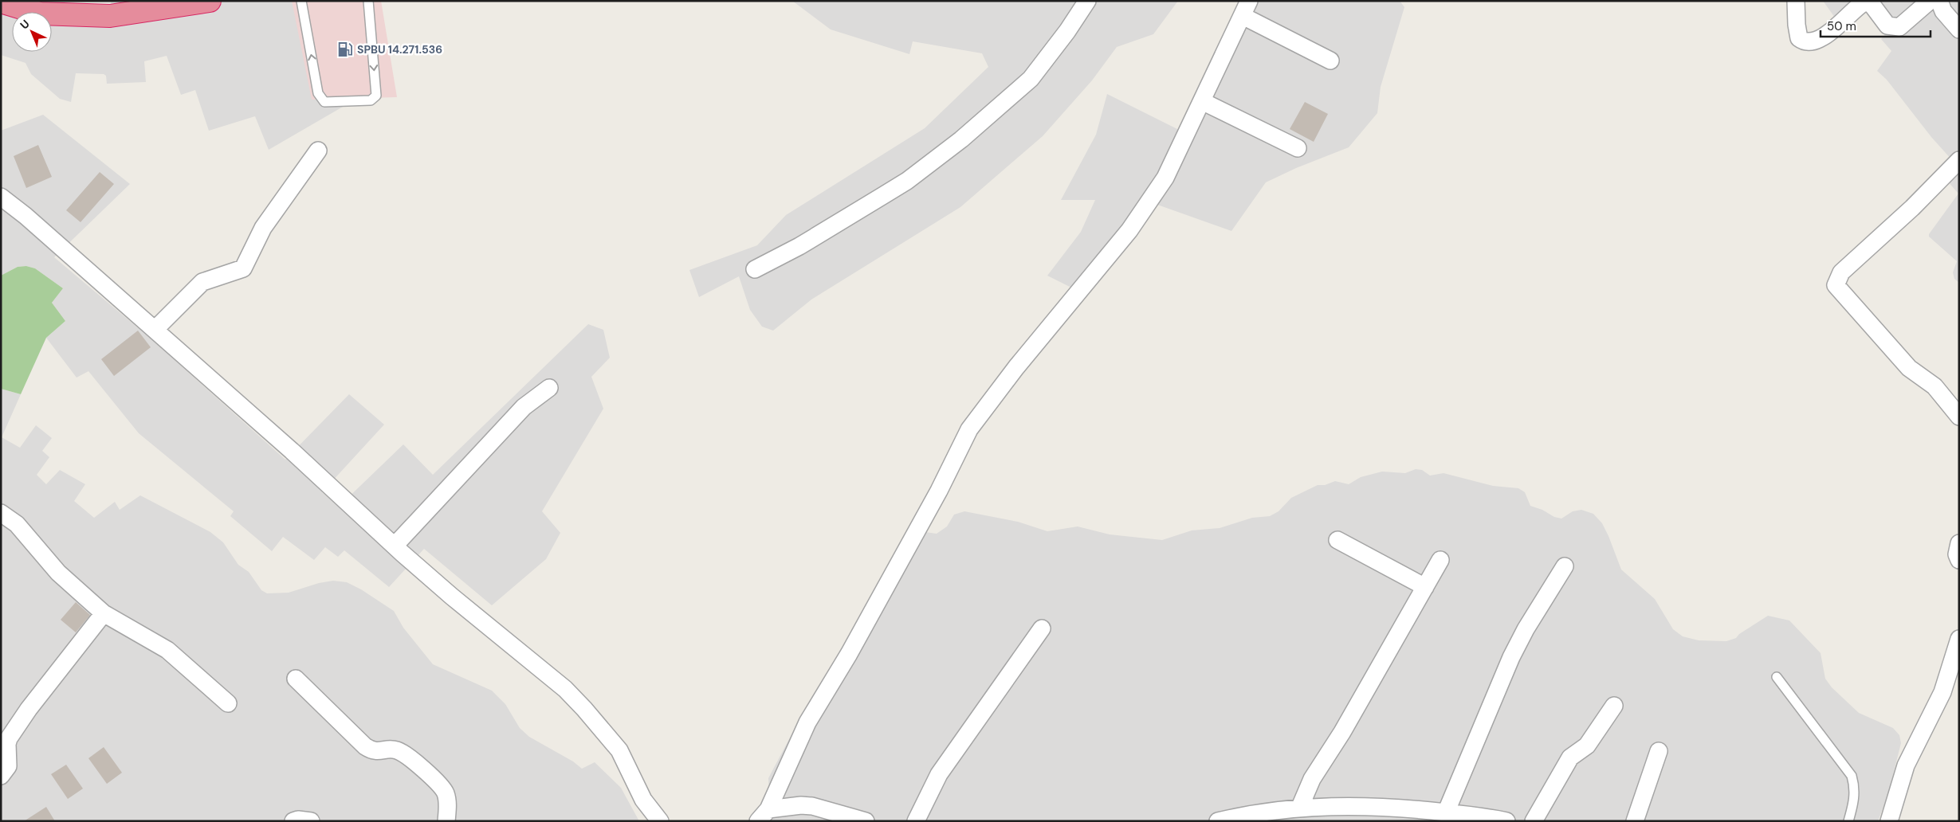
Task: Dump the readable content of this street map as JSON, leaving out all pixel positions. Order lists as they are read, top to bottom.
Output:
{
  "places": {
    "fuel station": ["SPBU 14.271.536"]
  },
  "scale_bar": "50 m",
  "north": "top left"
}
